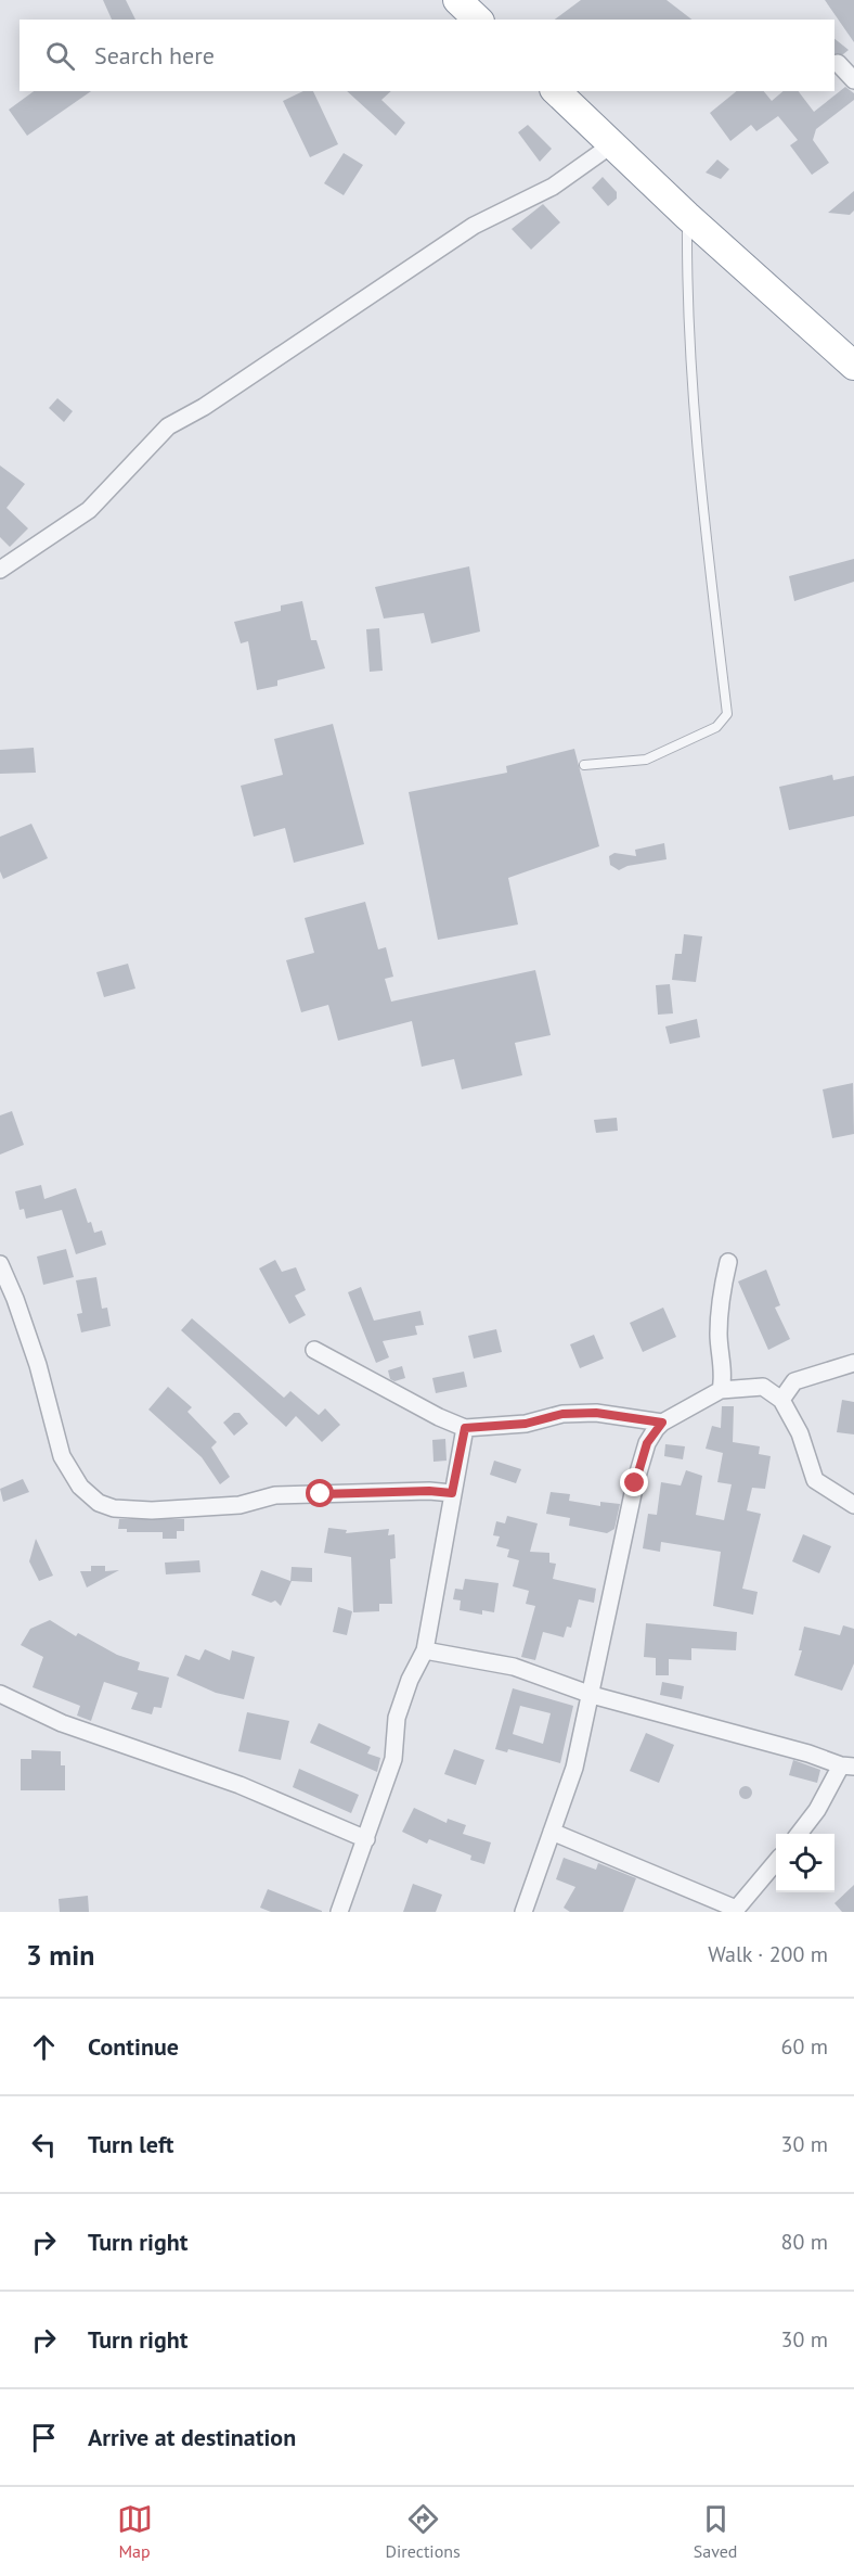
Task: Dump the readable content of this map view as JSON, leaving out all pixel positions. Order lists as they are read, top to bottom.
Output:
{
  "page": {
    "search": "Search here",
    "heading": ["3 min", "Walk · 200 m"],
    "list": [
      ["Continue", "60 m"],
      ["Turn left", "30 m"],
      ["Turn right", "80 m"],
      ["Turn right", "30 m"],
      "Arrive at destination"
    ],
    "nav": ["Map", "Directions", "Saved"]
  }
}
